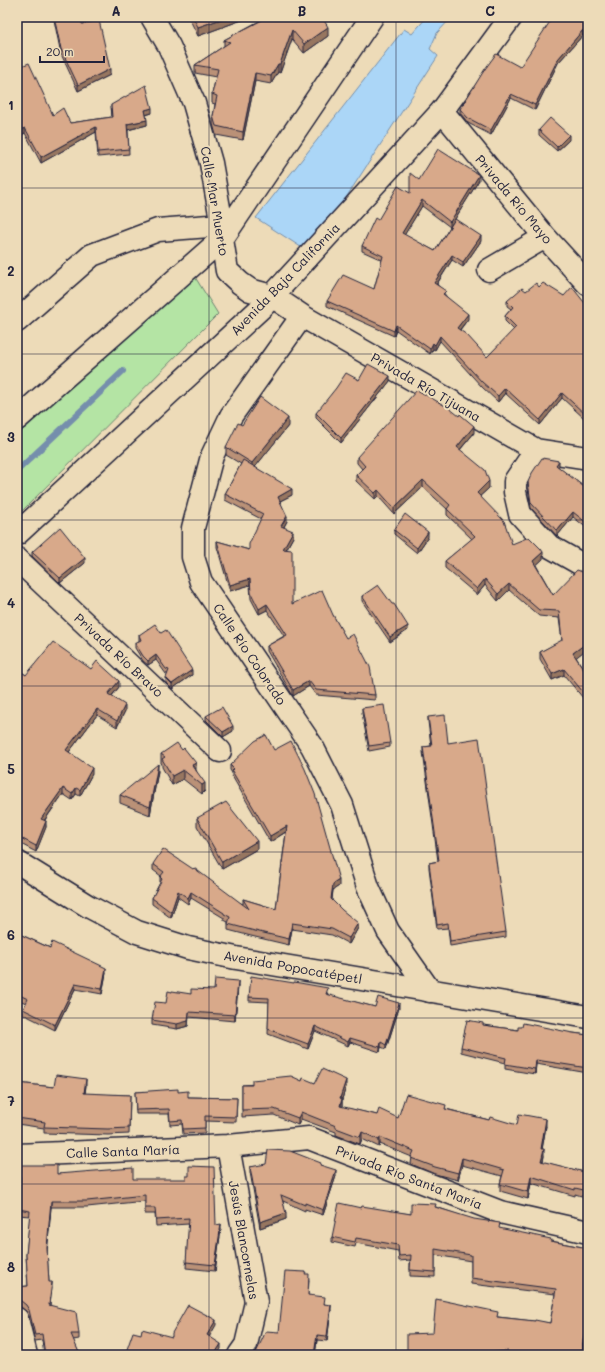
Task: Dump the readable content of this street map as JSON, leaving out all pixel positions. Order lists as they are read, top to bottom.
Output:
{
  "streets": {
    "street": [
      "Privada Río Mayo",
      "Calle Mar Muerto",
      "Avenida Baja California",
      "Privada Río Tijuana",
      "Calle Río Colorado",
      "Privada Río Bravo",
      "Avenida Popocatépetl",
      "Calle Santa María",
      "Privada Río Santa María",
      "Jesús Blancornelas"
    ]
  },
  "crossings": [
    ["Privada Río Mayo", "Avenida Baja California"],
    ["Calle Mar Muerto", "Avenida Baja California"],
    ["Calle Mar Muerto", "Privada Río Tijuana"],
    ["Avenida Baja California", "Privada Río Tijuana"],
    ["Privada Río Tijuana", "Calle Río Colorado"],
    ["Calle Río Colorado", "Avenida Popocatépetl"],
    ["Calle Santa María", "Privada Río Santa María"],
    ["Calle Santa María", "Jesús Blancornelas"],
    ["Privada Río Santa María", "Jesús Blancornelas"]
  ],
  "scale_bar": "20 m",
  "grid": {
    "columns": ["A", "B", "C"],
    "rows": [
      "1",
      "2",
      "3",
      "4",
      "5",
      "6",
      "7",
      "8"
    ]
  }
}
